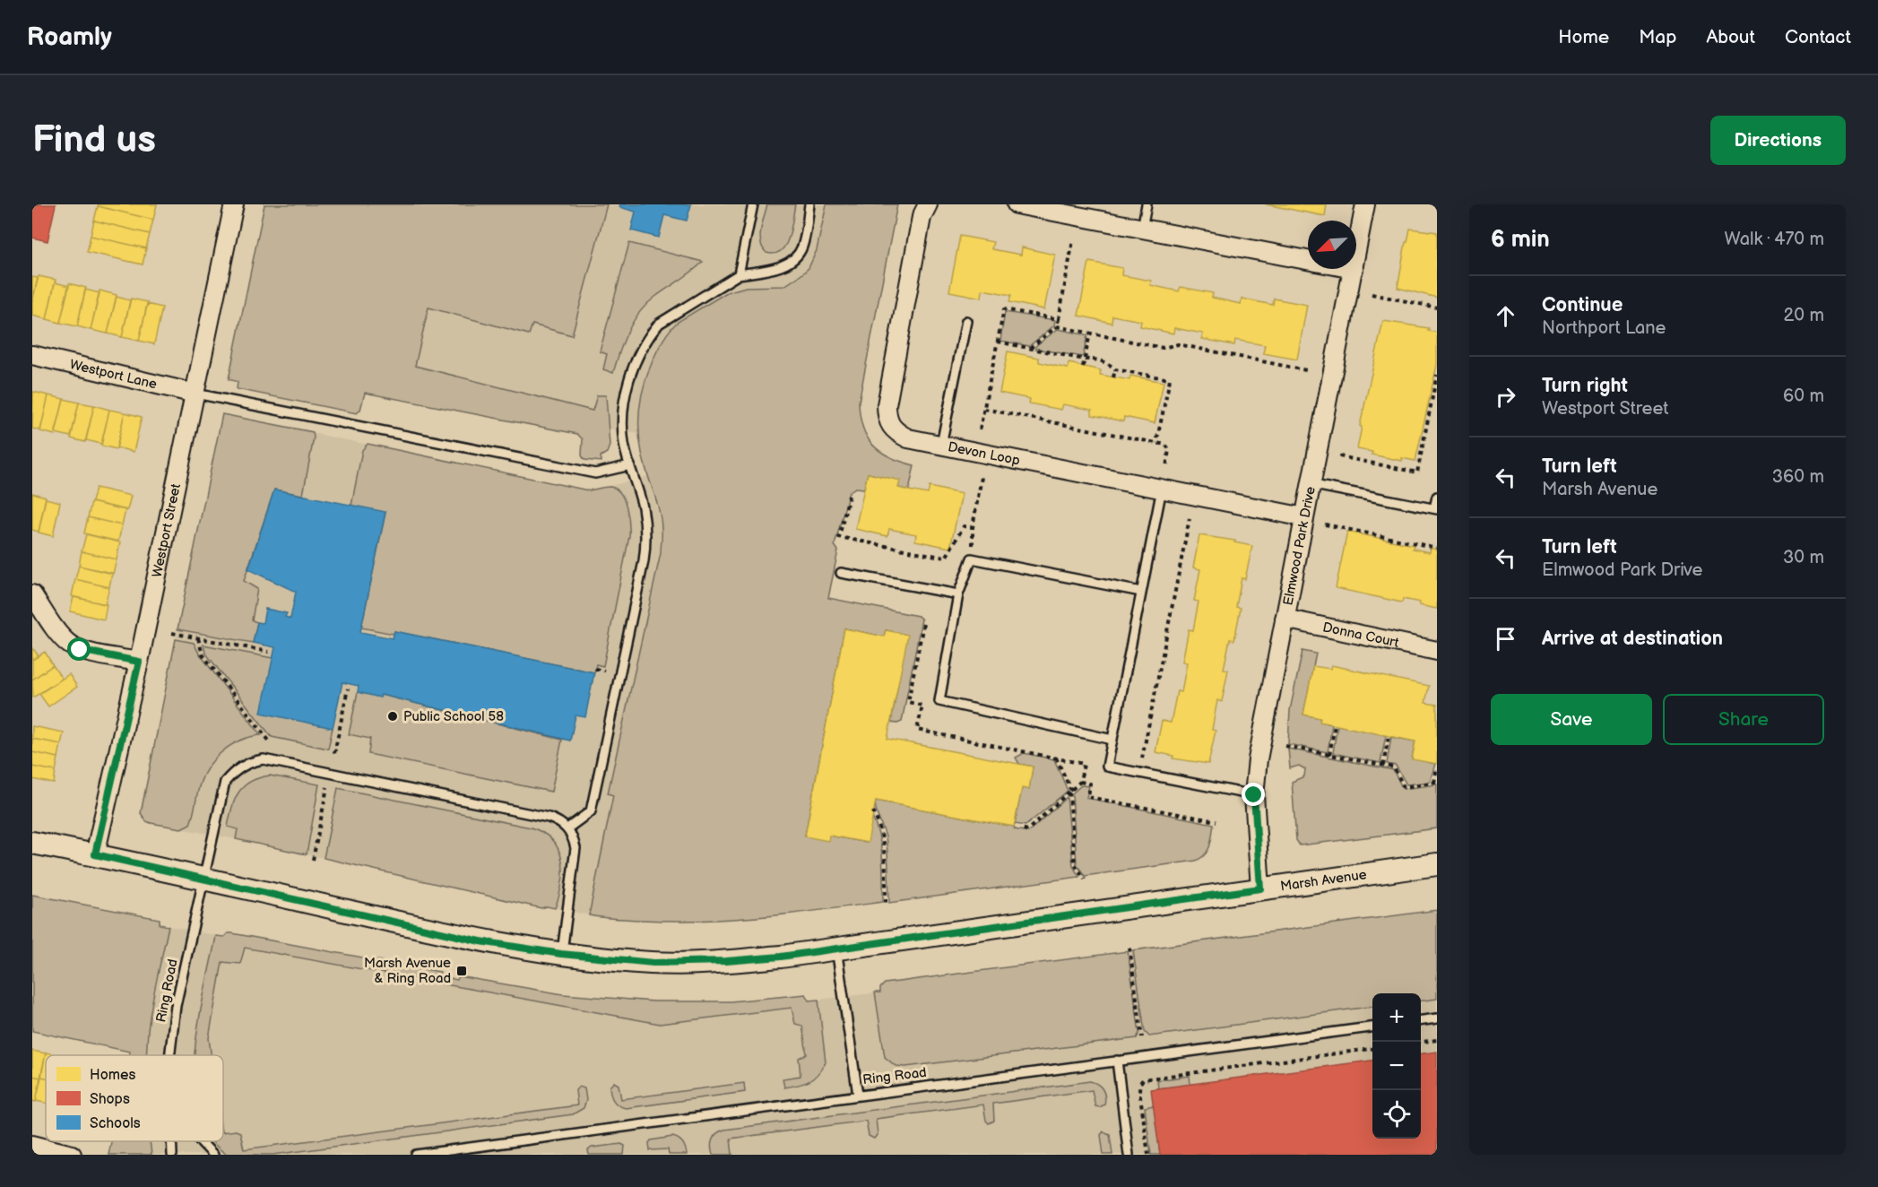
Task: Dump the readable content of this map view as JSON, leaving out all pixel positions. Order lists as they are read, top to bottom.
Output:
{
  "streets": {
    "street": [
      "Westport Lane",
      "Devon Loop",
      "Westport Street",
      "Elmwood Park Drive",
      "Donna Court",
      "Marsh Avenue"
    ],
    "lane": ["Ring Road"]
  },
  "crossings": [
    ["Westport Lane", "Westport Street"],
    ["Devon Loop", "Elmwood Park Drive"],
    ["Westport Street", "Marsh Avenue"],
    ["Elmwood Park Drive", "Donna Court"],
    ["Elmwood Park Drive", "Marsh Avenue"],
    ["Marsh Avenue", "Ring Road"]
  ],
  "places": {
    "other": ["Public School 58"],
    "transit": ["Marsh Avenue & Ring Road"]
  },
  "legend": ["Homes", "Shops", "Schools"],
  "north": "bottom left",
  "page": {
    "header": "Roamly",
    "nav": [
      "Home",
      "Map",
      "About",
      "Contact"
    ],
    "buttons": [
      "Directions",
      ["Save", "Share"]
    ],
    "title": "Find us",
    "heading": ["6 min", "Walk · 470 m"],
    "list": [
      ["Continue", "Northport Lane", "20 m"],
      ["Turn right", "Westport Street", "60 m"],
      ["Turn left", "Marsh Avenue", "360 m"],
      ["Turn left", "Elmwood Park Drive", "30 m"],
      "Arrive at destination"
    ],
    "map_buttons": ["+", "−"]
  }
}
